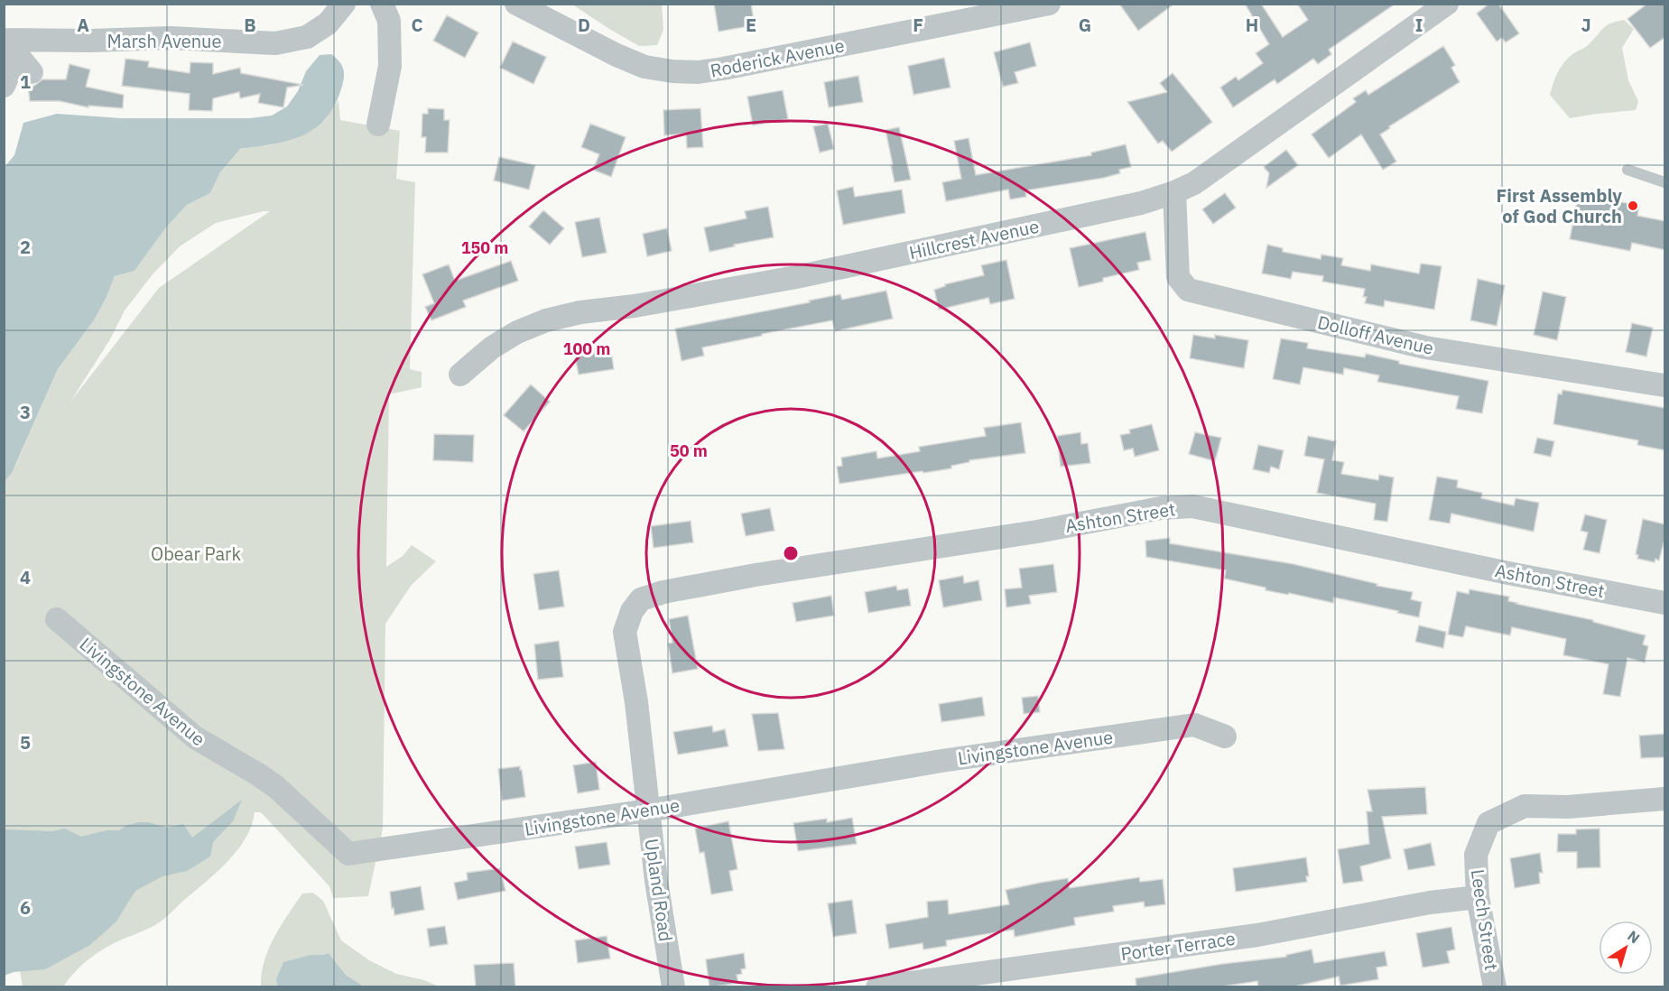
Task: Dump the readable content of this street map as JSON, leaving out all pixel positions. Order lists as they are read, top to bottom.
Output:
{
  "streets": {
    "street": [
      "Marsh Avenue",
      "Roderick Avenue",
      "Hillcrest Avenue",
      "Dolloff Avenue",
      "Ashton Street",
      "Livingstone Avenue",
      "Upland Road",
      "Leech Street",
      "Porter Terrace"
    ]
  },
  "crossings": [
    ["Hillcrest Avenue", "Dolloff Avenue"],
    ["Ashton Street", "Upland Road"],
    ["Livingstone Avenue", "Upland Road"],
    ["Leech Street", "Porter Terrace"]
  ],
  "parks": ["Obear Park"],
  "places": ["First Assembly of God Church"],
  "north": "top right",
  "grid": {
    "columns": [
      "A",
      "B",
      "C",
      "D",
      "E",
      "F",
      "G",
      "H",
      "I",
      "J"
    ],
    "rows": [
      "1",
      "2",
      "3",
      "4",
      "5",
      "6"
    ]
  },
  "rings": ["150 m", "100 m", "50 m"]
}
